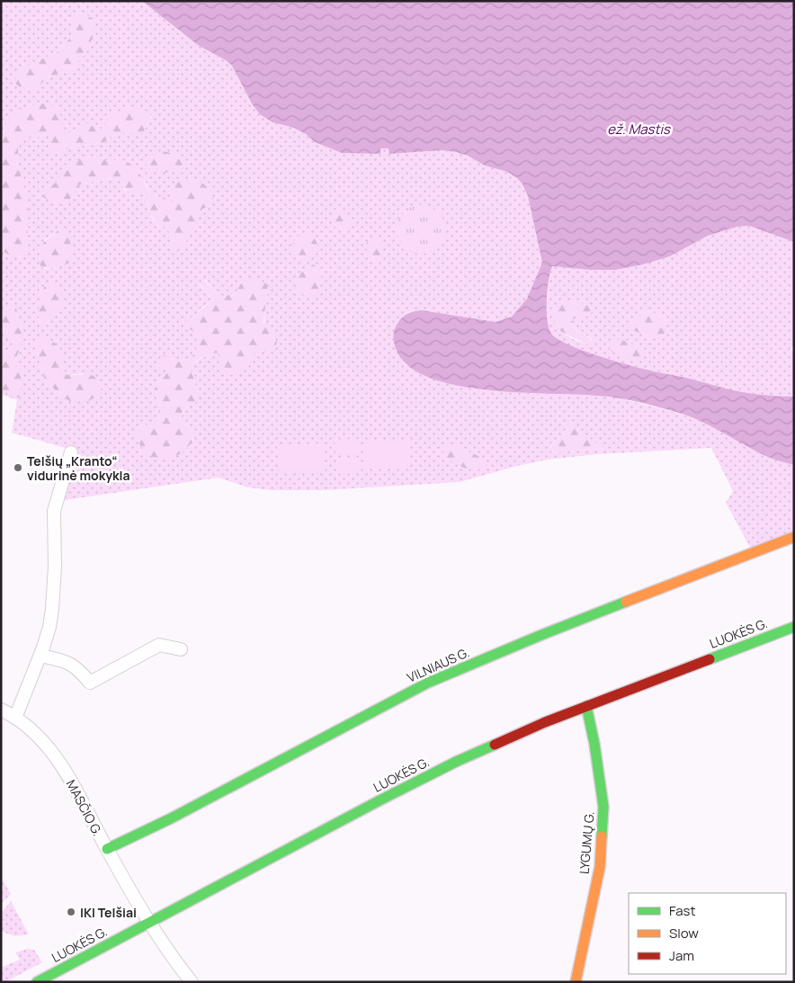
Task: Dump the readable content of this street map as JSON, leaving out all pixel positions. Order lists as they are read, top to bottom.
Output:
{
  "streets": {
    "street": [
      "LUOKĖS G.",
      "VILNIAUS G.",
      "MASČIO G.",
      "LYGUMŲ G."
    ]
  },
  "crossings": [
    ["LUOKĖS G.", "MASČIO G."],
    ["LUOKĖS G.", "LYGUMŲ G."],
    ["VILNIAUS G.", "MASČIO G."]
  ],
  "water": ["ež. Mastis"],
  "places": ["Telšių „Kranto“ vidurinė mokykla", "IKI Telšiai"],
  "legend": ["Fast", "Slow", "Jam"]
}
